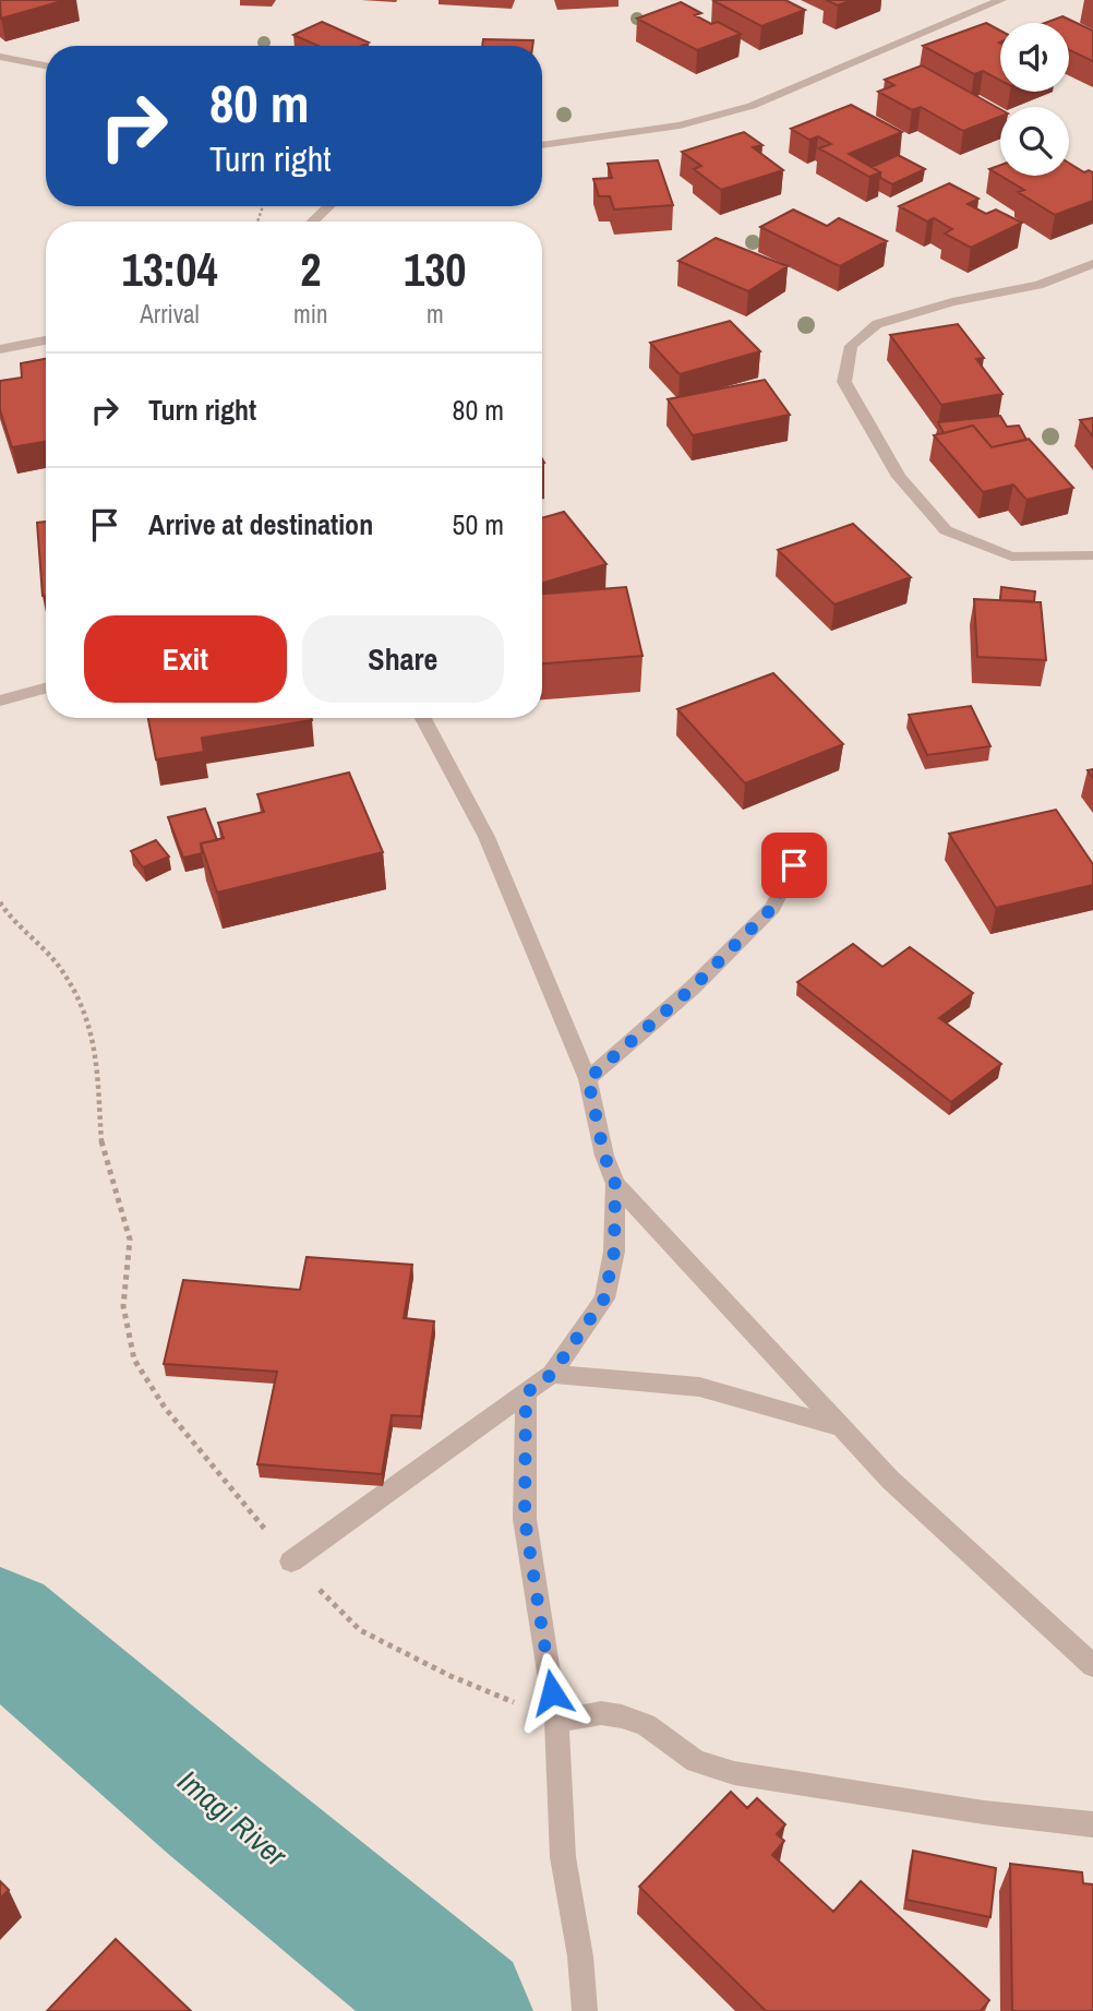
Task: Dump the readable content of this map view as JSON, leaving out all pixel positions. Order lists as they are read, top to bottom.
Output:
{
  "water": ["Imagi River"],
  "page": {
    "turn": ["80 m", "Turn right"],
    "eta": [
      "13:04",
      "Arrival",
      "2",
      "min",
      "130",
      "m"
    ],
    "list": [
      {
        "name": "Turn right",
        "value": "80 m"
      },
      {
        "name": "Arrive at destination",
        "value": "50 m"
      }
    ],
    "buttons": ["Exit", "Share"]
  }
}
